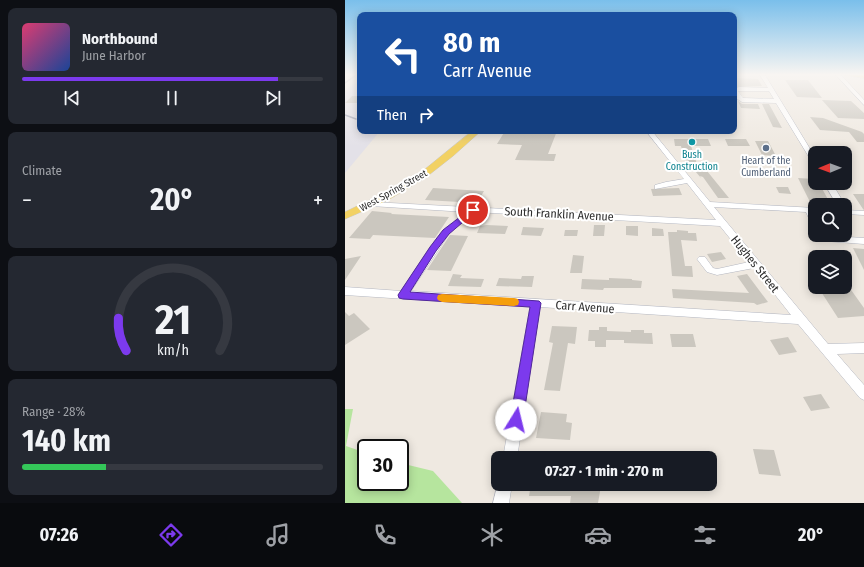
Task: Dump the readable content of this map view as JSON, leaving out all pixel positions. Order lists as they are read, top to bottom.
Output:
{
  "streets": {
    "main road": ["West Spring Street"],
    "street": ["South Franklin Avenue", "Hughes Street", "Carr Avenue"]
  },
  "crossings": [
    ["West Spring Street", "South Franklin Avenue"],
    ["South Franklin Avenue", "Hughes Street"],
    ["Hughes Street", "Carr Avenue"]
  ],
  "places": ["Bush Construction", "Heart of the Cumberland"],
  "north": "left",
  "page": {
    "turn": ["80 m", "Carr Avenue"],
    "song": ["Northbound", "June Harbor"],
    "then": "Then",
    "tile": [
      "Climate",
      ["Range · 28%", "140 km"]
    ],
    "heat": ["−", "20°", "+"],
    "limit": "30",
    "trip": "07:27 · 1 min · 270 m",
    "tabs": ["07:26", "20°"],
    "gauge": ["21", "km/h"]
  }
}
